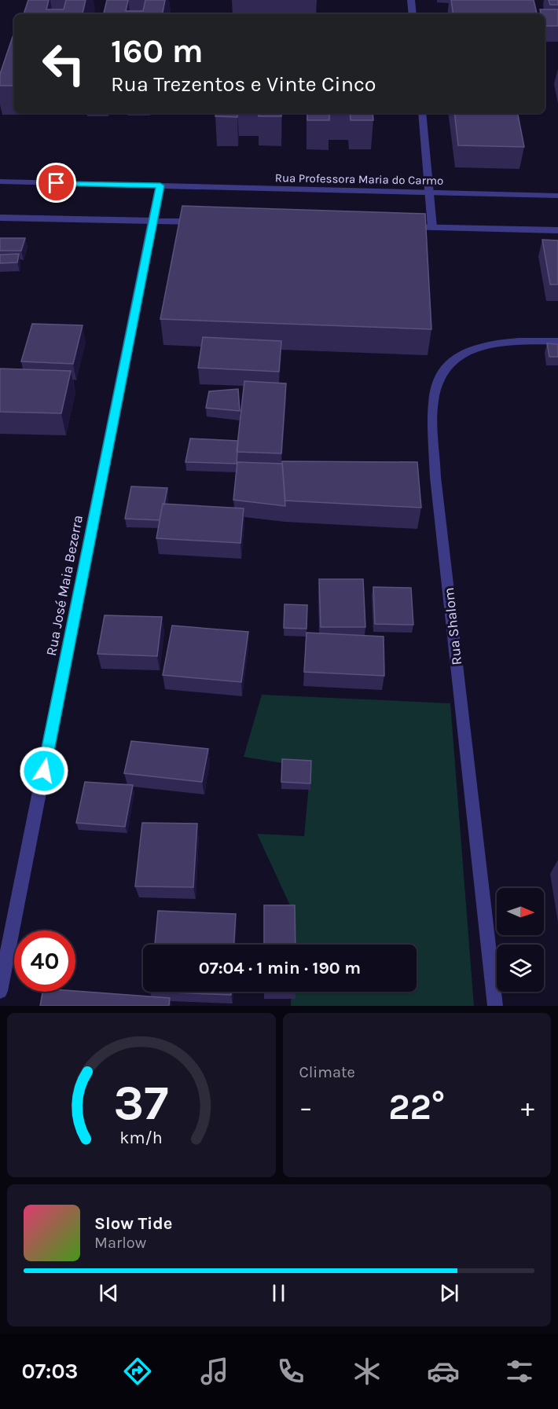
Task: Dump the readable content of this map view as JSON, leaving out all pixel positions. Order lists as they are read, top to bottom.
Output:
{
  "streets": {
    "street": ["Rua Professora Maria do Carmo", "Rua José Maia Bezerra", "Rua Shalom"]
  },
  "crossings": [
    ["Rua Professora Maria do Carmo", "Rua José Maia Bezerra"]
  ],
  "north": "right",
  "page": {
    "turn": ["160 m", "Rua Trezentos e Vinte Cinco"],
    "limit": "40",
    "trip": "07:04 · 1 min · 190 m",
    "tile": "Climate",
    "heat": ["−", "22°", "+"],
    "song": ["Slow Tide", "Marlow"],
    "tabs": "07:03",
    "gauge": ["37", "km/h"]
  }
}
